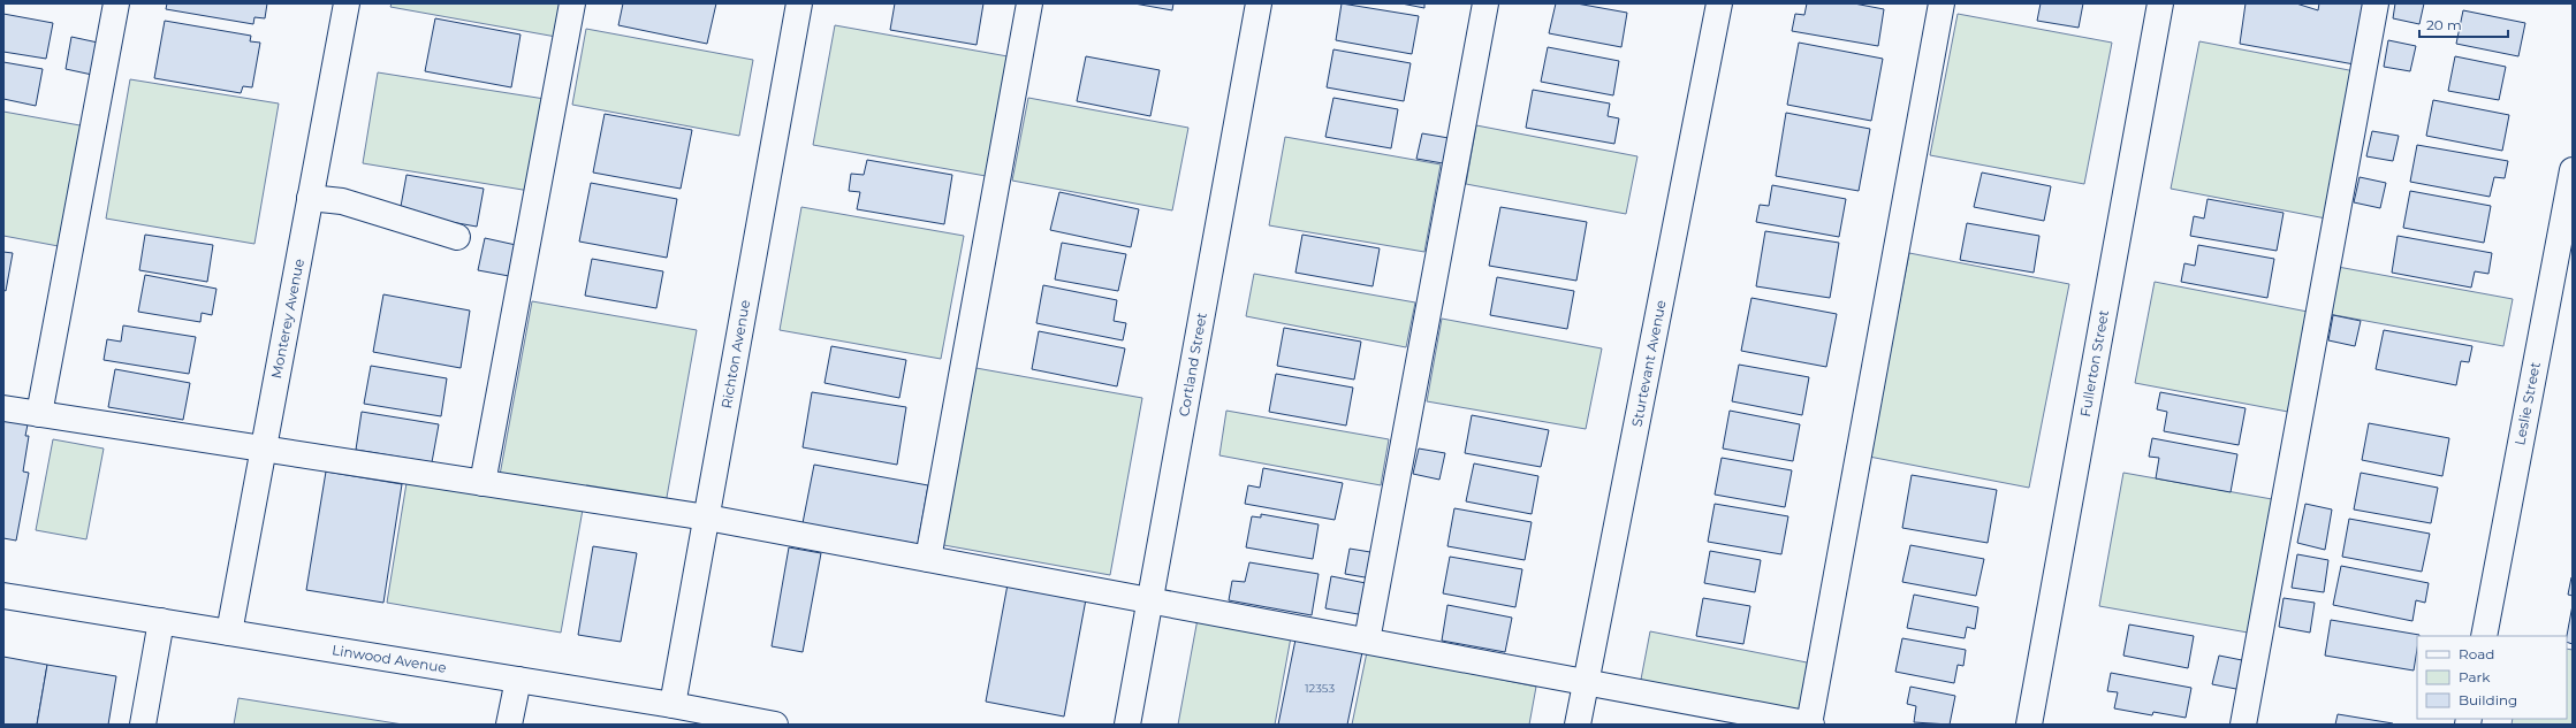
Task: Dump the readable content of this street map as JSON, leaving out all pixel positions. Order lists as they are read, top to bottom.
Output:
{
  "streets": {
    "street": [
      "Monterey Avenue",
      "Richton Avenue",
      "Sturtevant Avenue",
      "Fullerton Street",
      "Cortland Street",
      "Leslie Street",
      "Linwood Avenue"
    ]
  },
  "crossings": [
    ["Monterey Avenue", "Linwood Avenue"],
    ["Richton Avenue", "Linwood Avenue"]
  ],
  "house_numbers": ["12353"],
  "legend": ["Road", "Park", "Building"],
  "scale_bar": "20 m"
}
